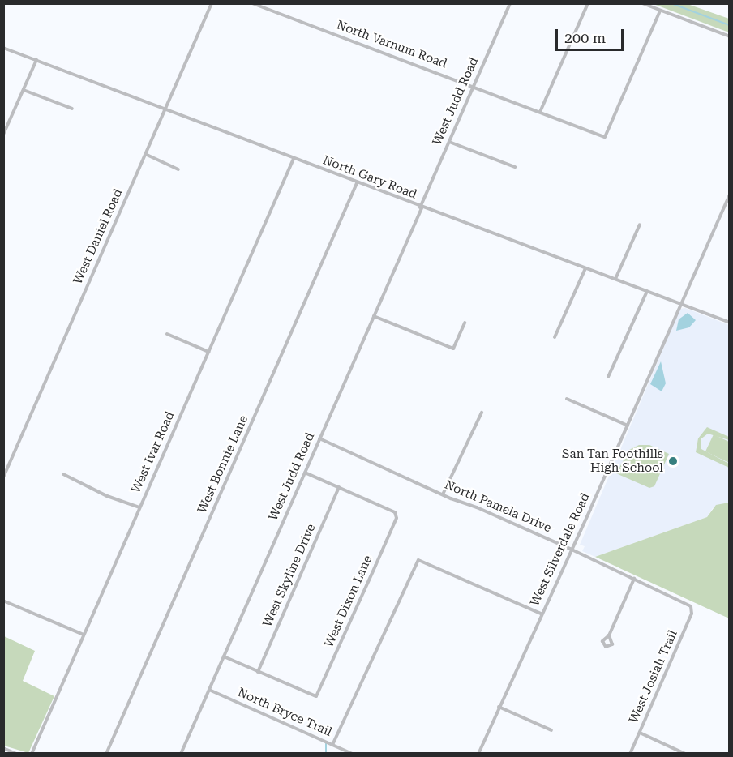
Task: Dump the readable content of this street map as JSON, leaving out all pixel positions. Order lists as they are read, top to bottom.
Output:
{
  "streets": {
    "street": [
      "North Varnum Road",
      "West Judd Road",
      "North Gary Road",
      "West Daniel Road",
      "West Ivar Road",
      "West Bonnie Lane",
      "North Pamela Drive",
      "West Silverdale Road",
      "West Skyline Drive",
      "West Dixon Lane",
      "West Josiah Trail",
      "North Bryce Trail"
    ]
  },
  "crossings": [
    ["North Varnum Road", "West Judd Road"],
    ["West Judd Road", "North Gary Road"],
    ["West Judd Road", "North Pamela Drive"],
    ["West Judd Road", "North Bryce Trail"],
    ["North Gary Road", "West Daniel Road"],
    ["North Gary Road", "West Ivar Road"],
    ["North Gary Road", "West Bonnie Lane"],
    ["North Gary Road", "West Silverdale Road"],
    ["North Pamela Drive", "West Silverdale Road"],
    ["North Pamela Drive", "West Josiah Trail"],
    ["West Skyline Drive", "West Dixon Lane"]
  ],
  "places": ["San Tan Foothills High School"],
  "scale_bar": "200 m"
}
